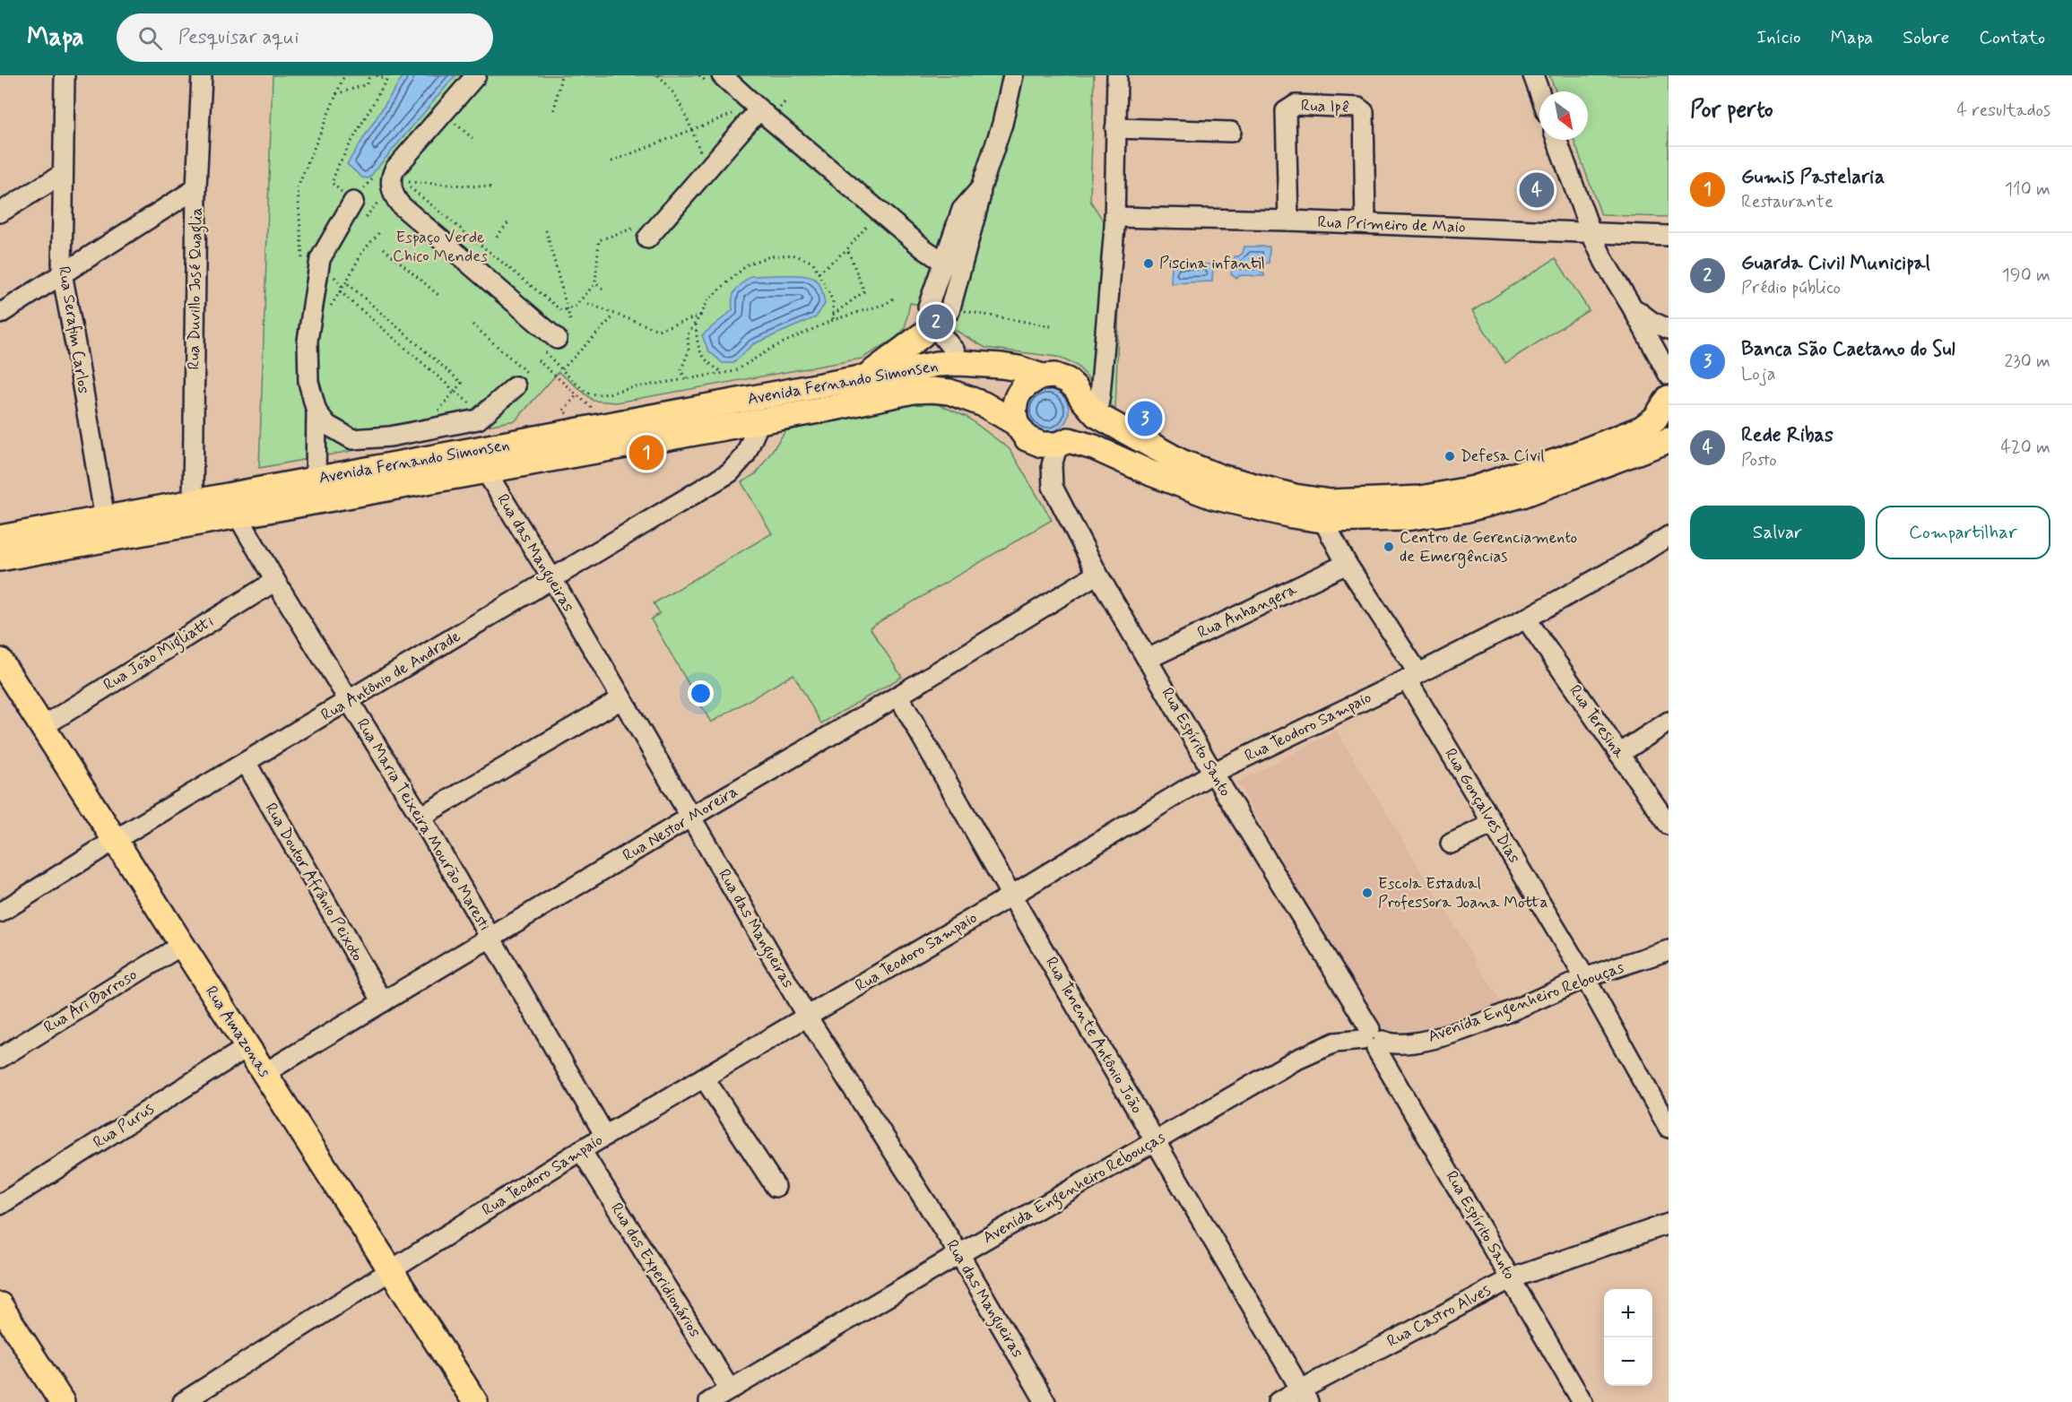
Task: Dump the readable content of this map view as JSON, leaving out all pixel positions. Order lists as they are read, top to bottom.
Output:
{
  "streets": {
    "main road": ["Avenida Fernando Simonsen", "Rua Amazonas"],
    "street": [
      "Rua Ipê",
      "Rua Primeiro de Maio",
      "Rua Duvillo José Quaglia",
      "Rua Serafim Carlos",
      "Rua das Mangueiras",
      "Rua Anhangera",
      "Rua João Migliatti",
      "Rua Antônio de Andrade",
      "Rua Teresina",
      "Rua Teodoro Sampaio",
      "Rua Espírito Santo",
      "Rua Gonçalves Dias",
      "Rua Nestor Moreira",
      "Rua Maria Teixeira Mourão Maresti",
      "Rua Doutor Afrânio Peixoto",
      "Rua Ari Barroso",
      "Avenida Engenheiro Rebouças",
      "Rua Tenente Antônio João",
      "Rua Purus",
      "Rua dos Experidionários",
      "Rua Castro Alves"
    ]
  },
  "crossings": [
    ["Rua Ipê", "Rua Primeiro de Maio"],
    ["Rua Duvillo José Quaglia", "Avenida Fernando Simonsen"],
    ["Rua Serafim Carlos", "Avenida Fernando Simonsen"],
    ["Avenida Fernando Simonsen", "Rua das Mangueiras"],
    ["Avenida Fernando Simonsen", "Rua Antônio de Andrade"],
    ["Avenida Fernando Simonsen", "Rua Espírito Santo"],
    ["Avenida Fernando Simonsen", "Rua Gonçalves Dias"],
    ["Avenida Fernando Simonsen", "Rua Maria Teixeira Mourão Maresti"],
    ["Rua das Mangueiras", "Rua Antônio de Andrade"],
    ["Rua das Mangueiras", "Rua Teodoro Sampaio"],
    ["Rua das Mangueiras", "Rua Nestor Moreira"],
    ["Rua das Mangueiras", "Avenida Engenheiro Rebouças"],
    ["Rua Anhangera", "Rua Espírito Santo"],
    ["Rua Anhangera", "Rua Gonçalves Dias"],
    ["Rua João Migliatti", "Rua Maria Teixeira Mourão Maresti"],
    ["Rua João Migliatti", "Rua Amazonas"],
    ["Rua Antônio de Andrade", "Rua Maria Teixeira Mourão Maresti"],
    ["Rua Antônio de Andrade", "Rua Doutor Afrânio Peixoto"],
    ["Rua Antônio de Andrade", "Rua Amazonas"],
    ["Rua Teresina", "Rua Teodoro Sampaio"],
    ["Rua Teodoro Sampaio", "Rua Espírito Santo"],
    ["Rua Teodoro Sampaio", "Rua Gonçalves Dias"],
    ["Rua Teodoro Sampaio", "Rua Maria Teixeira Mourão Maresti"],
    ["Rua Teodoro Sampaio", "Rua Amazonas"],
    ["Rua Teodoro Sampaio", "Rua Tenente Antônio João"],
    ["Rua Teodoro Sampaio", "Rua dos Experidionários"],
    ["Rua Espírito Santo", "Rua Nestor Moreira"],
    ["Rua Espírito Santo", "Avenida Engenheiro Rebouças"],
    ["Rua Espírito Santo", "Rua Castro Alves"],
    ["Rua Gonçalves Dias", "Avenida Engenheiro Rebouças"],
    ["Rua Nestor Moreira", "Rua Maria Teixeira Mourão Maresti"],
    ["Rua Nestor Moreira", "Rua Doutor Afrânio Peixoto"],
    ["Rua Nestor Moreira", "Rua Amazonas"],
    ["Rua Nestor Moreira", "Rua Tenente Antônio João"],
    ["Rua Ari Barroso", "Rua Amazonas"],
    ["Avenida Engenheiro Rebouças", "Rua Tenente Antônio João"],
    ["Avenida Engenheiro Rebouças", "Rua dos Experidionários"],
    ["Rua Amazonas", "Rua Purus"],
    ["Rua Tenente Antônio João", "Rua Castro Alves"]
  ],
  "parks": ["Espaço Verde Chico Mendes"],
  "places": [
    "Piscina infantil",
    "Defesa Cívil",
    "Centro de Gerenciamento de Emergências",
    "Escola Estadual Professora Joana Motta"
  ],
  "north": "bottom right",
  "page": {
    "header": "Mapa",
    "search": "Pesquisar aqui",
    "nav": [
      "Início",
      "Mapa",
      "Sobre",
      "Contato"
    ],
    "heading": ["Por perto", "4 resultados"],
    "list": [
      {
        "mark": "1",
        "name": "Gumis Pastelaria",
        "note": "Restaurante",
        "value": "110 m"
      },
      {
        "mark": "2",
        "name": "Guarda Civil Municipal",
        "note": "Prédio público",
        "value": "190 m"
      },
      {
        "mark": "3",
        "name": "Banca São Caetano do Sul",
        "note": "Loja",
        "value": "230 m"
      },
      {
        "mark": "4",
        "name": "Rede Ribas",
        "note": "Posto",
        "value": "420 m"
      }
    ],
    "pins": [
      "4",
      "2",
      "3",
      "1"
    ],
    "buttons": ["Salvar", "Compartilhar"],
    "map_buttons": ["+", "−"]
  }
}
